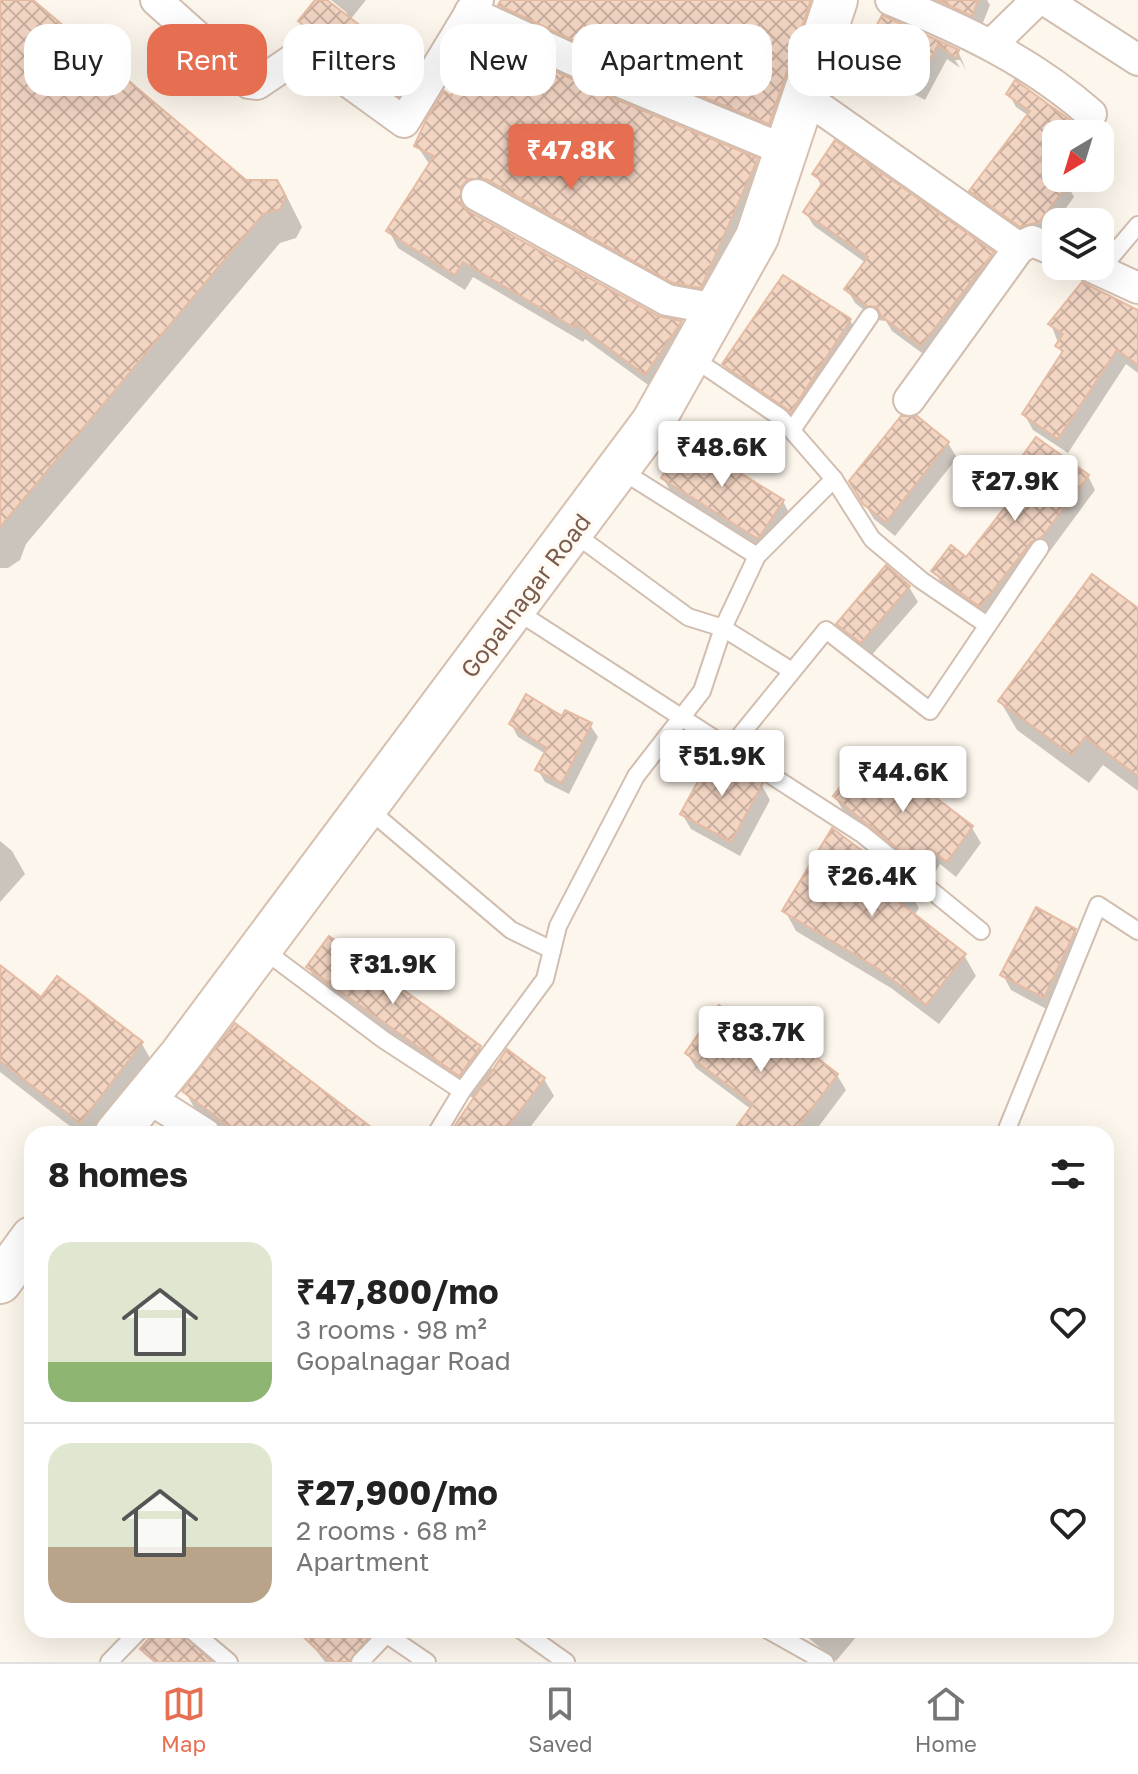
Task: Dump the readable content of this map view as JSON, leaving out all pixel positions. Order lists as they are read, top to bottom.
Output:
{
  "streets": {
    "main road": ["Gopalnagar Road"]
  },
  "north": "bottom left",
  "page": {
    "chip": [
      "Buy",
      "Rent",
      "Filters",
      "New",
      "Apartment",
      "House"
    ],
    "price": [
      "₹47.8K",
      "₹48.6K",
      "₹27.9K",
      "₹51.9K",
      "₹44.6K",
      "₹26.4K",
      "₹31.9K",
      "₹83.7K"
    ],
    "heading": "8 homes",
    "list": [
      {
        "name": "₹47,800/mo",
        "note": "3 rooms · 98 m² · Gopalnagar Road"
      },
      {
        "name": "₹27,900/mo",
        "note": "2 rooms · 68 m² · Apartment"
      }
    ],
    "tabs": ["Map", "Saved", "Home"]
  }
}
